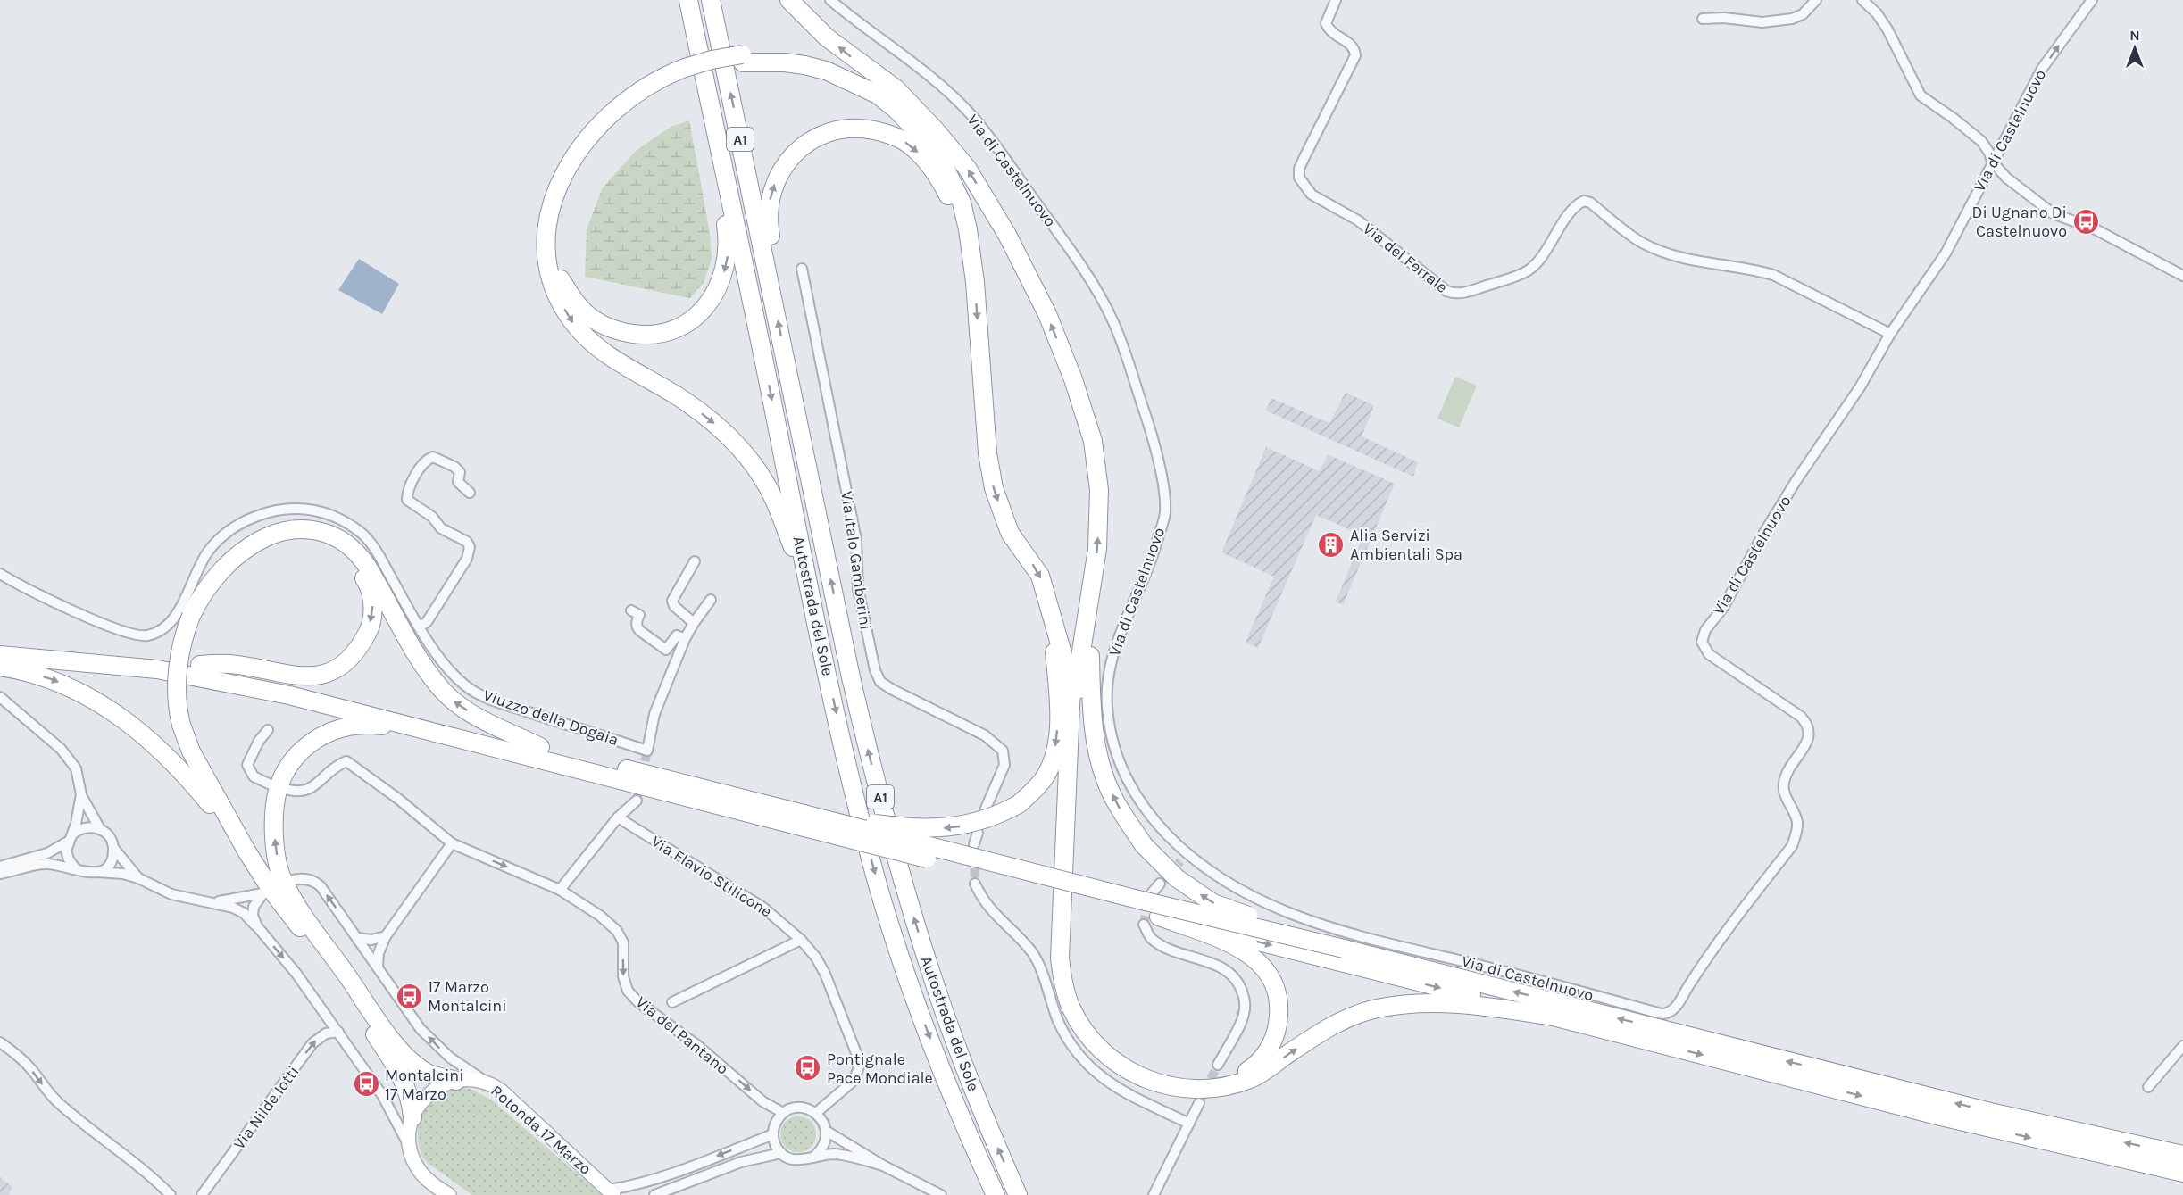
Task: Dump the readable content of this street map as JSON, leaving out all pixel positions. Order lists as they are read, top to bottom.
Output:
{
  "streets": {
    "highway": ["A1", "Autostrada del Sole"],
    "main road": ["Rotonda 17 Marzo"],
    "street": [
      "Via di Castelnuovo",
      "Via del Ferrale",
      "Via Italo Gamberini",
      "Viuzzo della Dogaia",
      "Via Flavio Stilicone",
      "Via del Pantano",
      "Via Nilde Iotti"
    ]
  },
  "crossings": [
    ["Via di Castelnuovo", "Via del Ferrale"],
    ["Via Flavio Stilicone", "Via del Pantano"]
  ],
  "one_way": ["Via del Pantano", "Via Nilde Iotti"],
  "places": {
    "bus stop": [
      "Di Ugnano Di Castelnuovo",
      "17 Marzo Montalcini",
      "Pontignale Pace Mondiale",
      "Montalcini 17 Marzo"
    ],
    "building": ["Alia Servizi Ambientali Spa"]
  },
  "north": "top"
}
